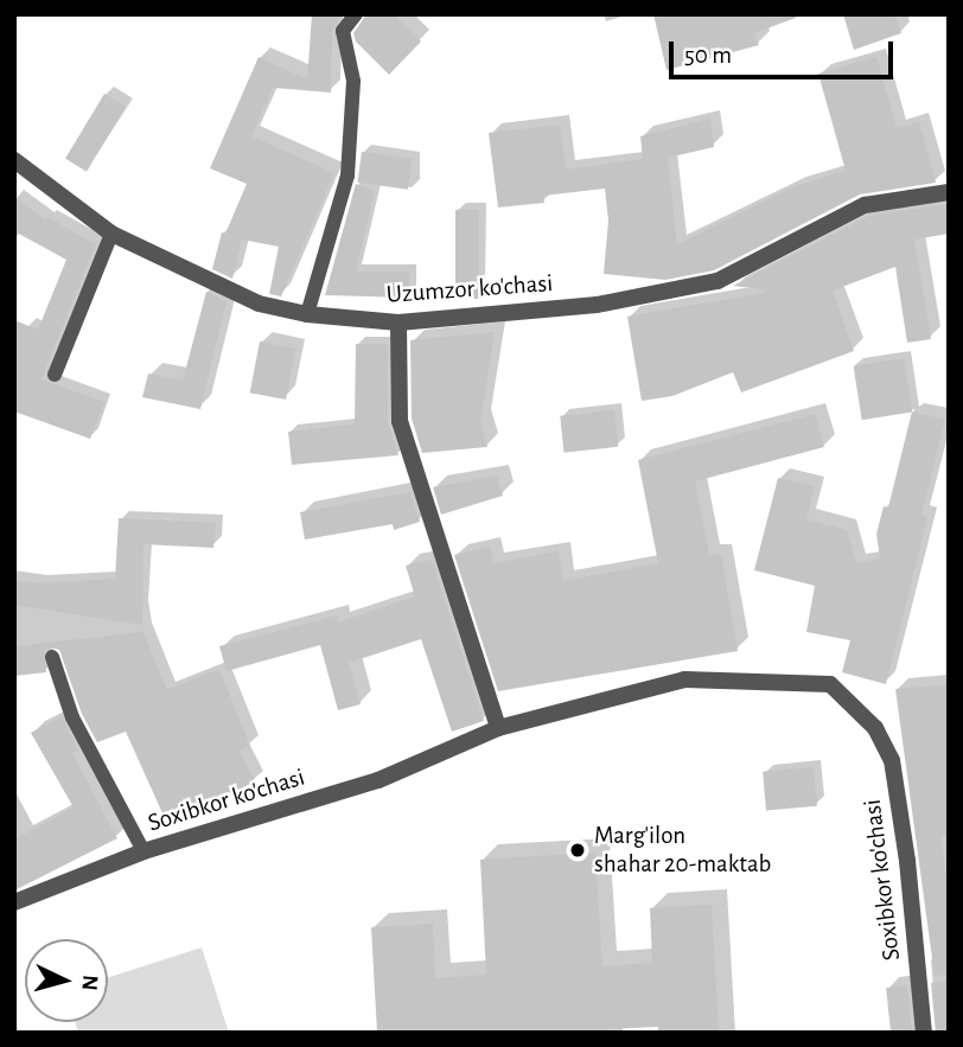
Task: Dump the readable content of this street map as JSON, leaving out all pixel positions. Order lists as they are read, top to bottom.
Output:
{
  "streets": {
    "street": ["Uzumzor ko'chasi", "Soxibkor ko'chasi"]
  },
  "places": ["Marg'ilon shahar 20-maktab"],
  "scale_bar": "50 m",
  "north": "right"
}
